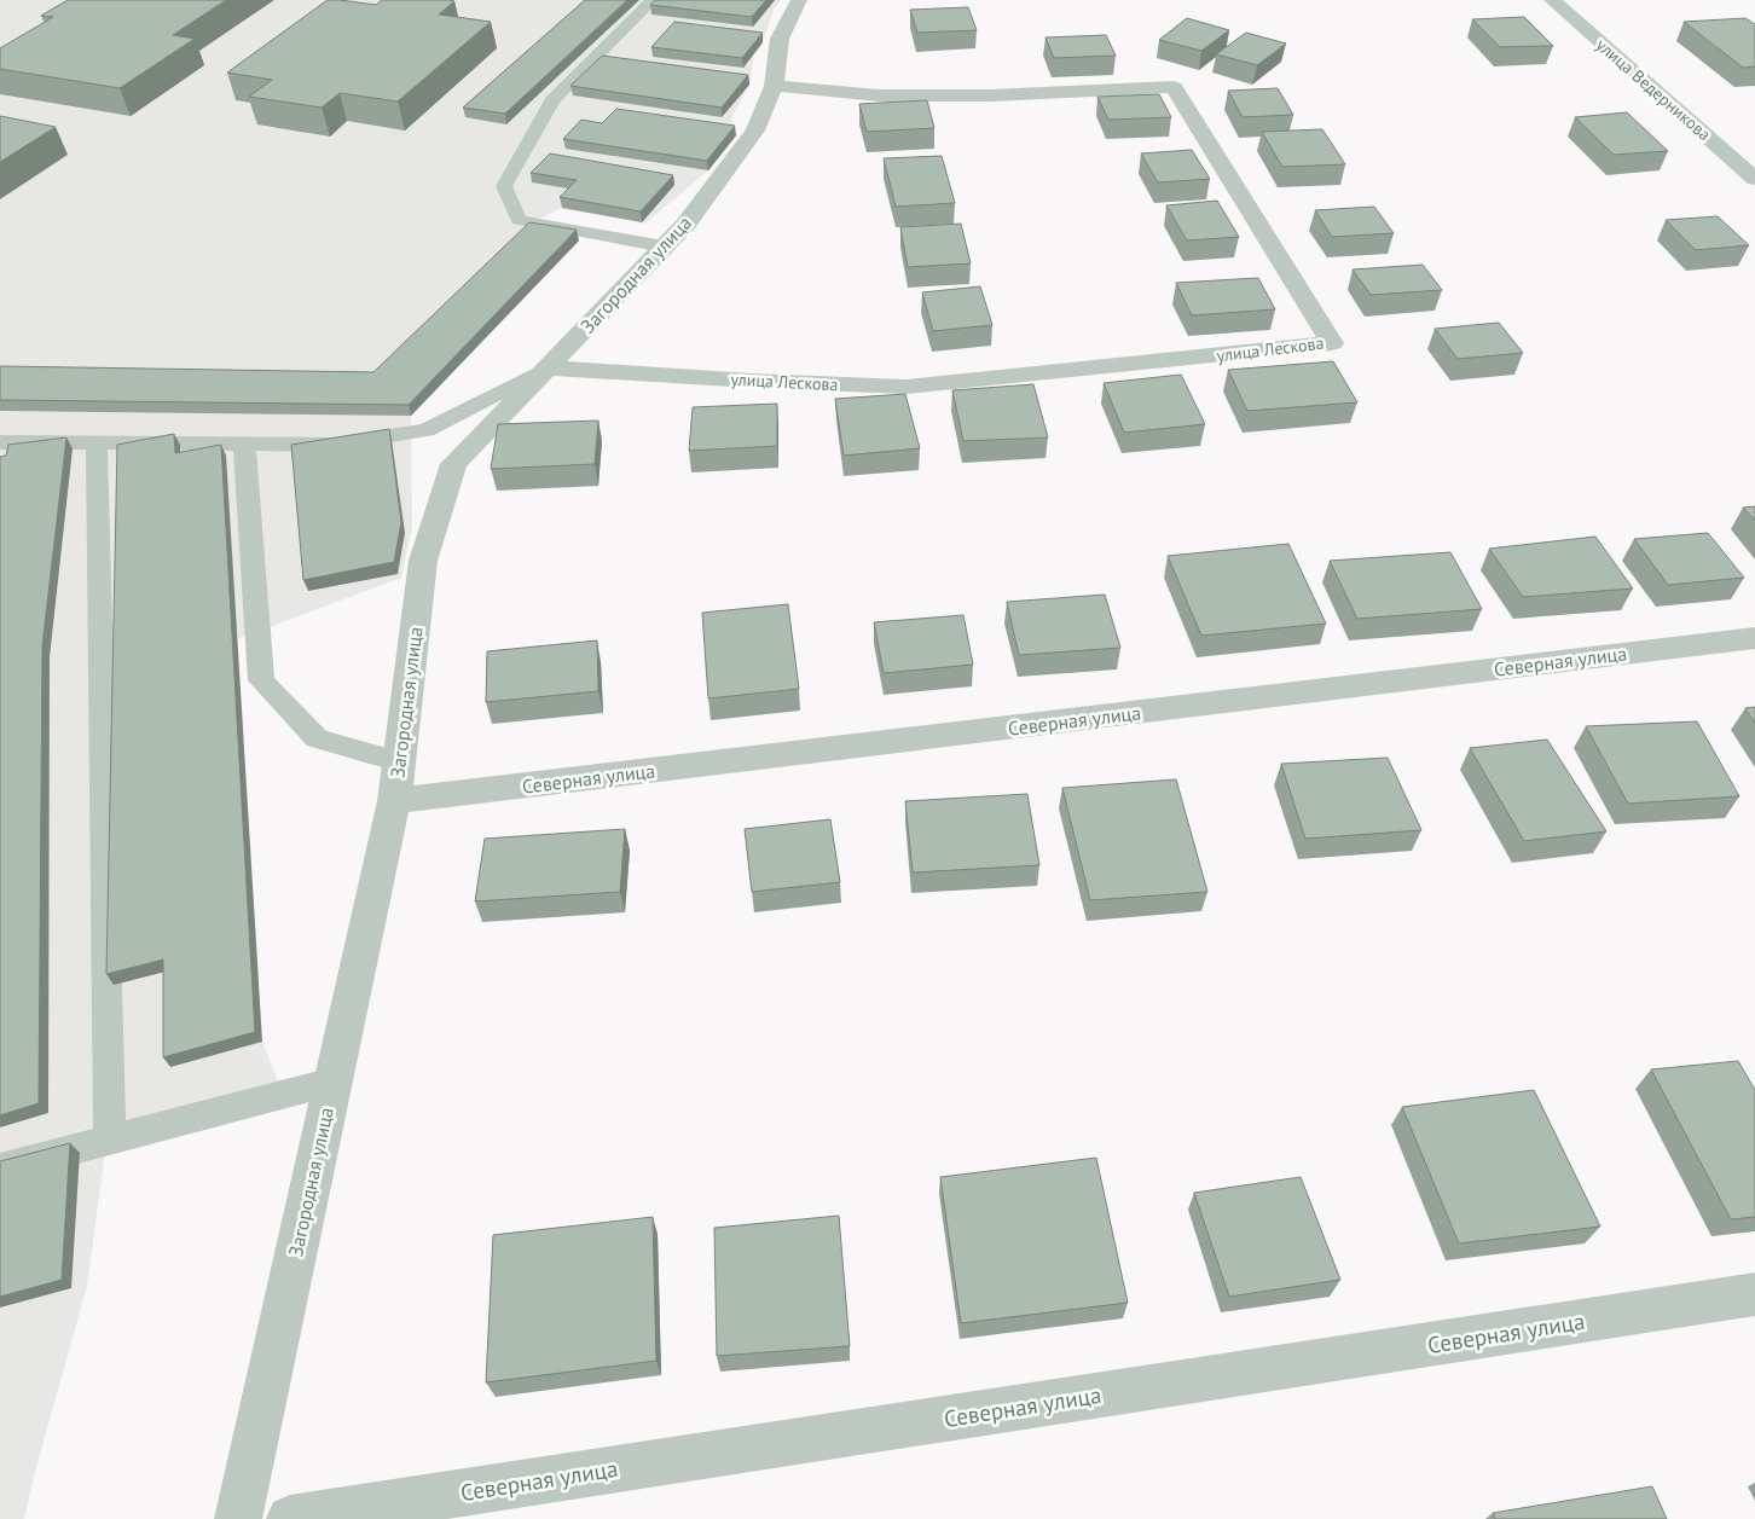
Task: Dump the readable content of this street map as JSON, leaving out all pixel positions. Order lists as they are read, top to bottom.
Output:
{
  "streets": {
    "street": [
      "улица Ведерникова",
      "Загородная улица",
      "улица Лескова",
      "Северная улица"
    ]
  },
  "crossings": [
    ["Загородная улица", "улица Лескова"],
    ["Загородная улица", "Северная улица"]
  ]
}
